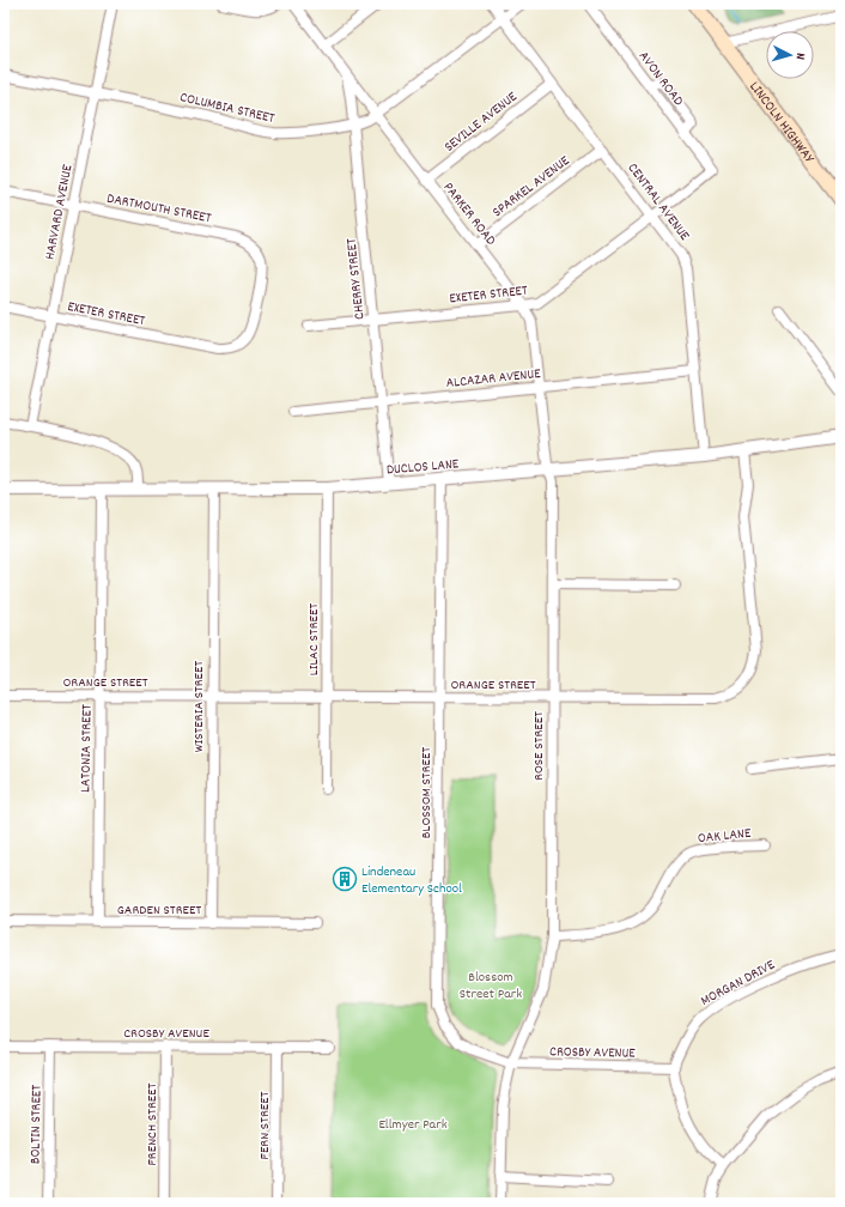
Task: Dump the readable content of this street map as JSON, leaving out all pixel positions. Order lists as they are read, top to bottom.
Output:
{
  "streets": {
    "main road": ["LINCOLN HIGHWAY"],
    "street": [
      "AVON ROAD",
      "COLUMBIA STREET",
      "SEVILLE AVENUE",
      "SPARKEL AVENUE",
      "CENTRAL AVENUE",
      "DARTMOUTH STREET",
      "HARVARD AVENUE",
      "PARKER ROAD",
      "CHERRY STREET",
      "EXETER STREET",
      "ALCAZAR AVENUE",
      "DUCLOS LANE",
      "LILAC STREET",
      "ORANGE STREET",
      "WISTERIA STREET",
      "ROSE STREET",
      "LATONIA STREET",
      "BLOSSOM STREET",
      "OAK LANE",
      "GARDEN STREET",
      "MORGAN DRIVE",
      "CROSBY AVENUE",
      "BOLTIN STREET",
      "FRENCH STREET",
      "FERN STREET"
    ]
  },
  "crossings": [
    ["AVON ROAD", "EXETER STREET"],
    ["COLUMBIA STREET", "CENTRAL AVENUE"],
    ["COLUMBIA STREET", "HARVARD AVENUE"],
    ["COLUMBIA STREET", "PARKER ROAD"],
    ["COLUMBIA STREET", "CHERRY STREET"],
    ["SEVILLE AVENUE", "CENTRAL AVENUE"],
    ["SEVILLE AVENUE", "PARKER ROAD"],
    ["SPARKEL AVENUE", "CENTRAL AVENUE"],
    ["SPARKEL AVENUE", "PARKER ROAD"],
    ["CENTRAL AVENUE", "EXETER STREET"],
    ["CENTRAL AVENUE", "ALCAZAR AVENUE"],
    ["CENTRAL AVENUE", "DUCLOS LANE"],
    ["DARTMOUTH STREET", "HARVARD AVENUE"],
    ["DARTMOUTH STREET", "EXETER STREET"],
    ["HARVARD AVENUE", "EXETER STREET"],
    ["PARKER ROAD", "CHERRY STREET"],
    ["PARKER ROAD", "EXETER STREET"],
    ["PARKER ROAD", "ALCAZAR AVENUE"],
    ["PARKER ROAD", "DUCLOS LANE"],
    ["PARKER ROAD", "ROSE STREET"],
    ["CHERRY STREET", "EXETER STREET"],
    ["CHERRY STREET", "ALCAZAR AVENUE"],
    ["CHERRY STREET", "DUCLOS LANE"],
    ["DUCLOS LANE", "LILAC STREET"],
    ["DUCLOS LANE", "ORANGE STREET"],
    ["DUCLOS LANE", "WISTERIA STREET"],
    ["DUCLOS LANE", "ROSE STREET"],
    ["DUCLOS LANE", "LATONIA STREET"],
    ["DUCLOS LANE", "BLOSSOM STREET"],
    ["LILAC STREET", "ORANGE STREET"],
    ["ORANGE STREET", "WISTERIA STREET"],
    ["ORANGE STREET", "ROSE STREET"],
    ["ORANGE STREET", "LATONIA STREET"],
    ["ORANGE STREET", "BLOSSOM STREET"],
    ["WISTERIA STREET", "GARDEN STREET"],
    ["ROSE STREET", "BLOSSOM STREET"],
    ["ROSE STREET", "OAK LANE"],
    ["ROSE STREET", "CROSBY AVENUE"],
    ["LATONIA STREET", "GARDEN STREET"],
    ["BLOSSOM STREET", "CROSBY AVENUE"],
    ["MORGAN DRIVE", "CROSBY AVENUE"],
    ["CROSBY AVENUE", "BOLTIN STREET"],
    ["CROSBY AVENUE", "FRENCH STREET"],
    ["CROSBY AVENUE", "FERN STREET"]
  ],
  "parks": ["Blossom Street Park", "Ellmyer Park"],
  "places": {
    "building": ["Lindeneau Elementary School"]
  },
  "north": "right"
}
